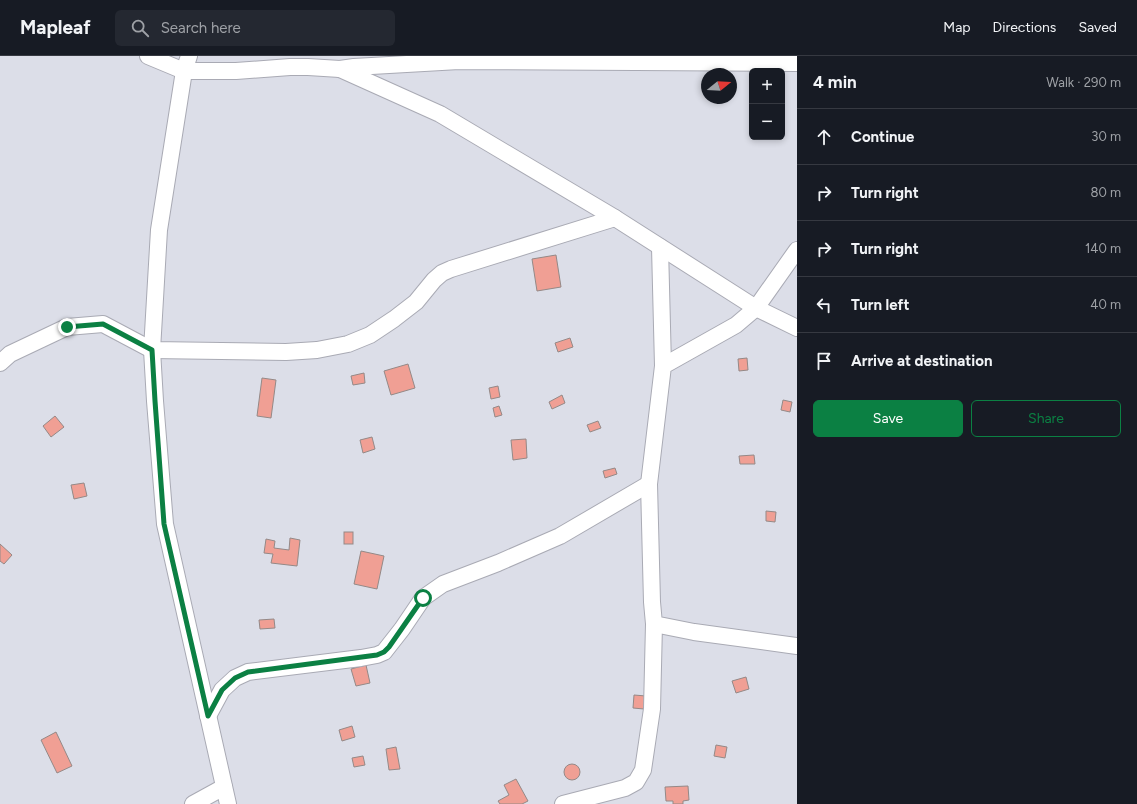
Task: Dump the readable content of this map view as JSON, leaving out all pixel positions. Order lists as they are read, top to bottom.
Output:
{
  "north": "right",
  "page": {
    "header": "Mapleaf",
    "search": "Search here",
    "nav": ["Map", "Directions", "Saved"],
    "heading": ["4 min", "Walk · 290 m"],
    "map_buttons": ["+", "−"],
    "list": [
      ["Continue", "30 m"],
      ["Turn right", "80 m"],
      ["Turn right", "140 m"],
      ["Turn left", "40 m"],
      "Arrive at destination"
    ],
    "buttons": ["Save", "Share"]
  }
}
